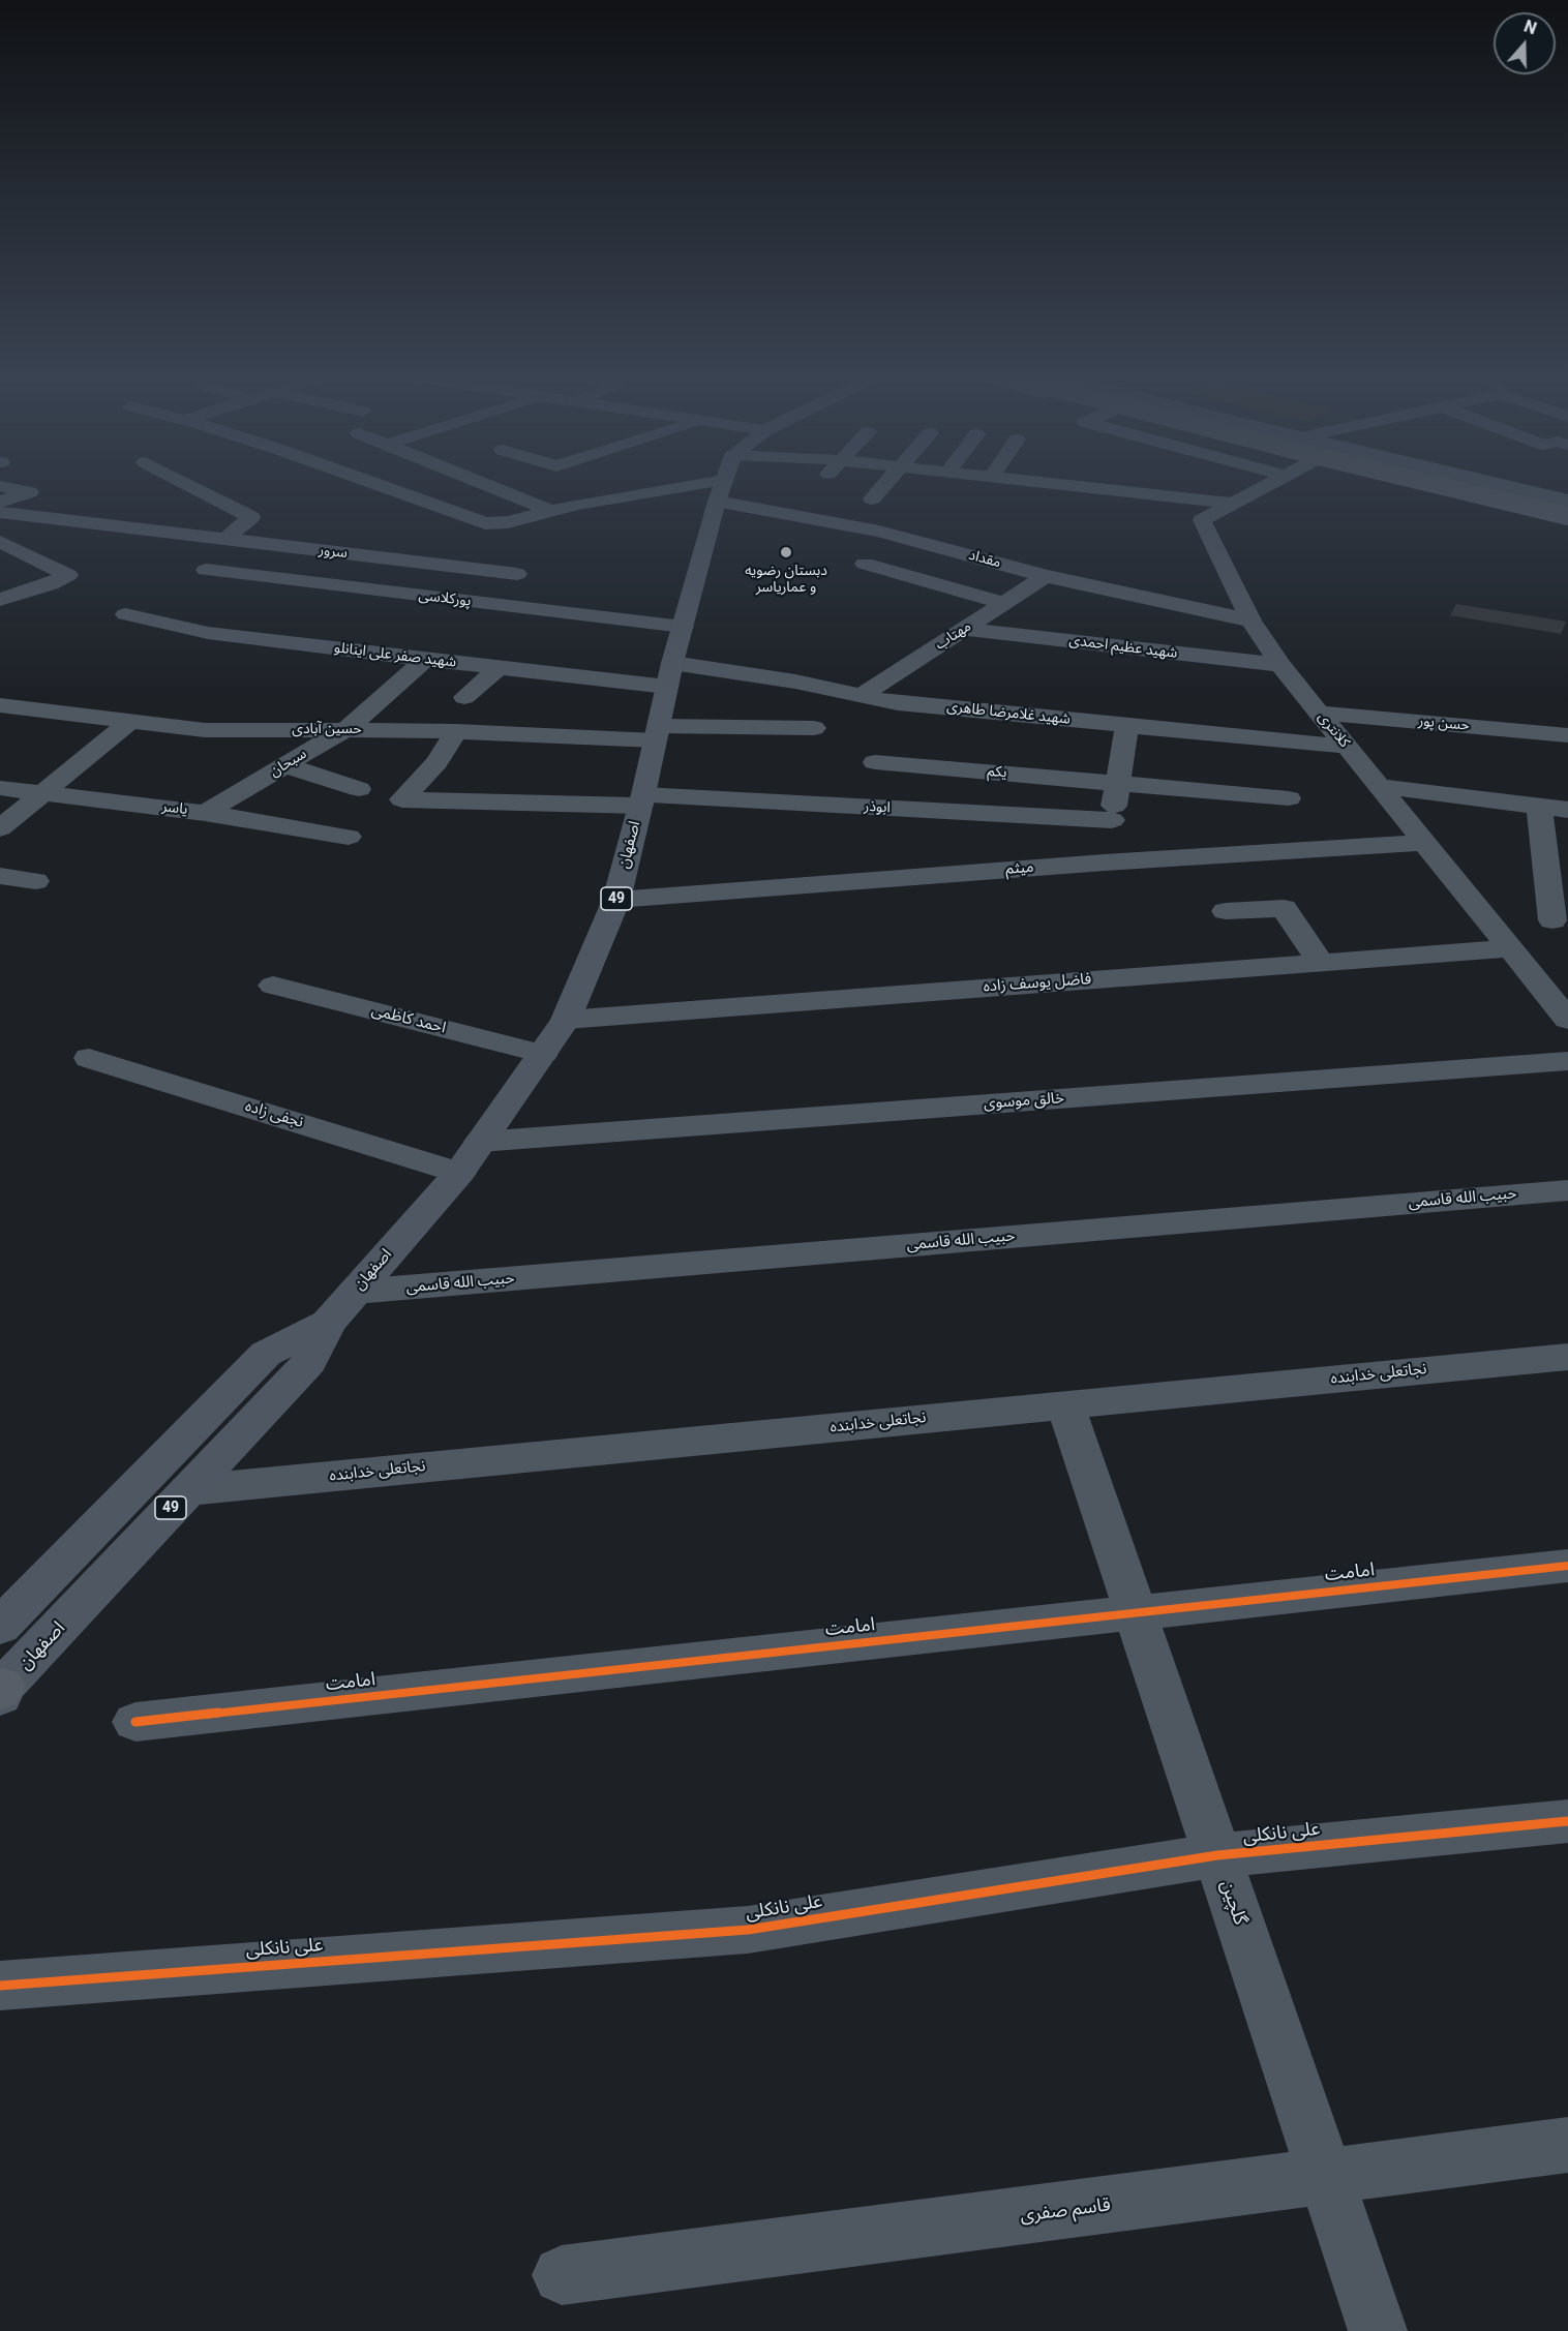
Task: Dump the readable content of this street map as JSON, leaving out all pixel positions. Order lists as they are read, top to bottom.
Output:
{
  "streets": {
    "main road": ["اصفهان", "49"],
    "street": [
      "سرور",
      "مقداد",
      "پورکلاسی",
      "مهتاب",
      "شهید عظیم احمدی",
      "شهید صفر علی اینانلو",
      "شهید غلامرضا طاهری",
      "حسن پور",
      "حسین آبادی",
      "کلانتری",
      "سبحان",
      "یکم",
      "ابوذر",
      "یاسر",
      "میثم",
      "فاضل یوسف زاده",
      "احمد کاظمی",
      "خالق موسوی",
      "نجفی زاده",
      "حبیب الله قاسمی",
      "نجاتعلی خدابنده",
      "امامت",
      "علی نانکلی",
      "گلچین",
      "قاسم صفری"
    ]
  },
  "crossings": [
    ["مقداد", "مهتاب"],
    ["مقداد", "کلانتری"],
    ["پورکلاسی", "اصفهان"],
    ["مهتاب", "شهید عظیم احمدی"],
    ["مهتاب", "شهید غلامرضا طاهری"],
    ["شهید عظیم احمدی", "کلانتری"],
    ["شهید صفر علی اینانلو", "شهید غلامرضا طاهری"],
    ["شهید صفر علی اینانلو", "سبحان"],
    ["شهید صفر علی اینانلو", "اصفهان"],
    ["شهید غلامرضا طاهری", "کلانتری"],
    ["شهید غلامرضا طاهری", "اصفهان"],
    ["حسن پور", "کلانتری"],
    ["حسین آبادی", "سبحان"],
    ["حسین آبادی", "ابوذر"],
    ["حسین آبادی", "اصفهان"],
    ["کلانتری", "میثم"],
    ["کلانتری", "فاضل یوسف زاده"],
    ["سبحان", "یاسر"],
    ["ابوذر", "اصفهان"],
    ["اصفهان", "میثم"],
    ["اصفهان", "فاضل یوسف زاده"],
    ["اصفهان", "احمد کاظمی"],
    ["اصفهان", "خالق موسوی"],
    ["اصفهان", "نجفی زاده"],
    ["اصفهان", "حبیب الله قاسمی"],
    ["اصفهان", "نجاتعلی خدابنده"],
    ["نجاتعلی خدابنده", "گلچین"],
    ["امامت", "گلچین"],
    ["علی نانکلی", "گلچین"],
    ["گلچین", "قاسم صفری"]
  ],
  "places": ["دبستان رضویه و عماریاسر"],
  "north": "top"
}
